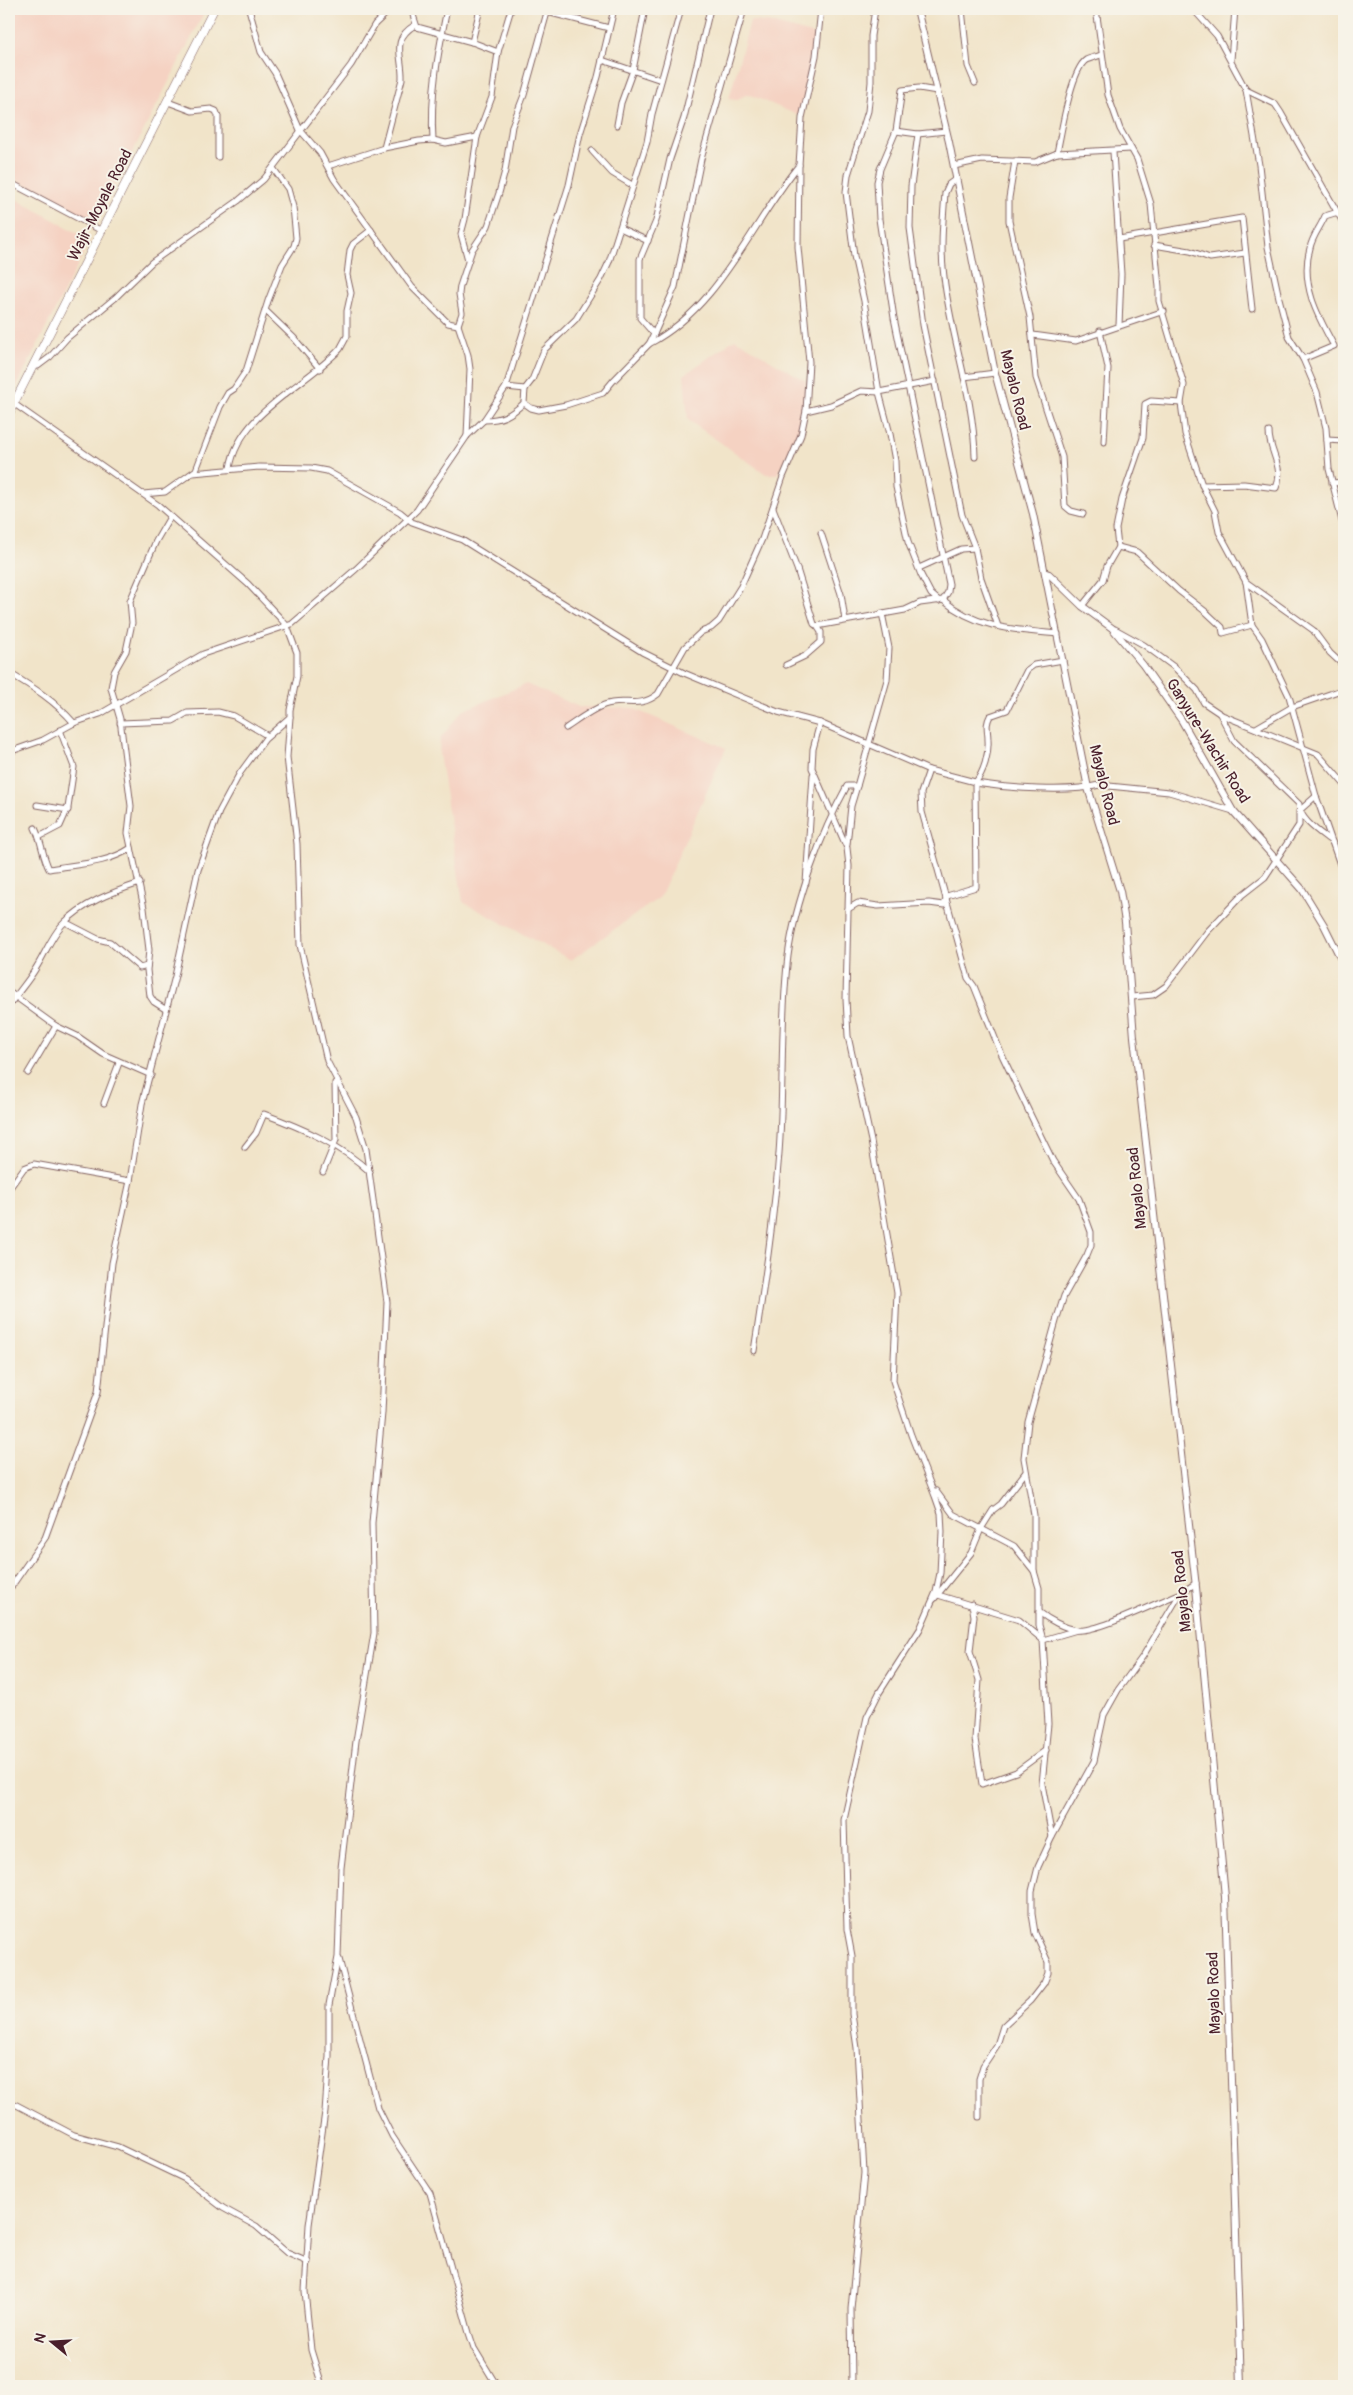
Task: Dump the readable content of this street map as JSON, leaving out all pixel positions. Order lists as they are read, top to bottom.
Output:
{
  "streets": {
    "main road": ["Wajir-Moyale Road"],
    "street": ["Mayalo Road", "Ganyure-Wachir Road"]
  },
  "crossings": [
    ["Mayalo Road", "Ganyure-Wachir Road"]
  ],
  "north": "left"
}
